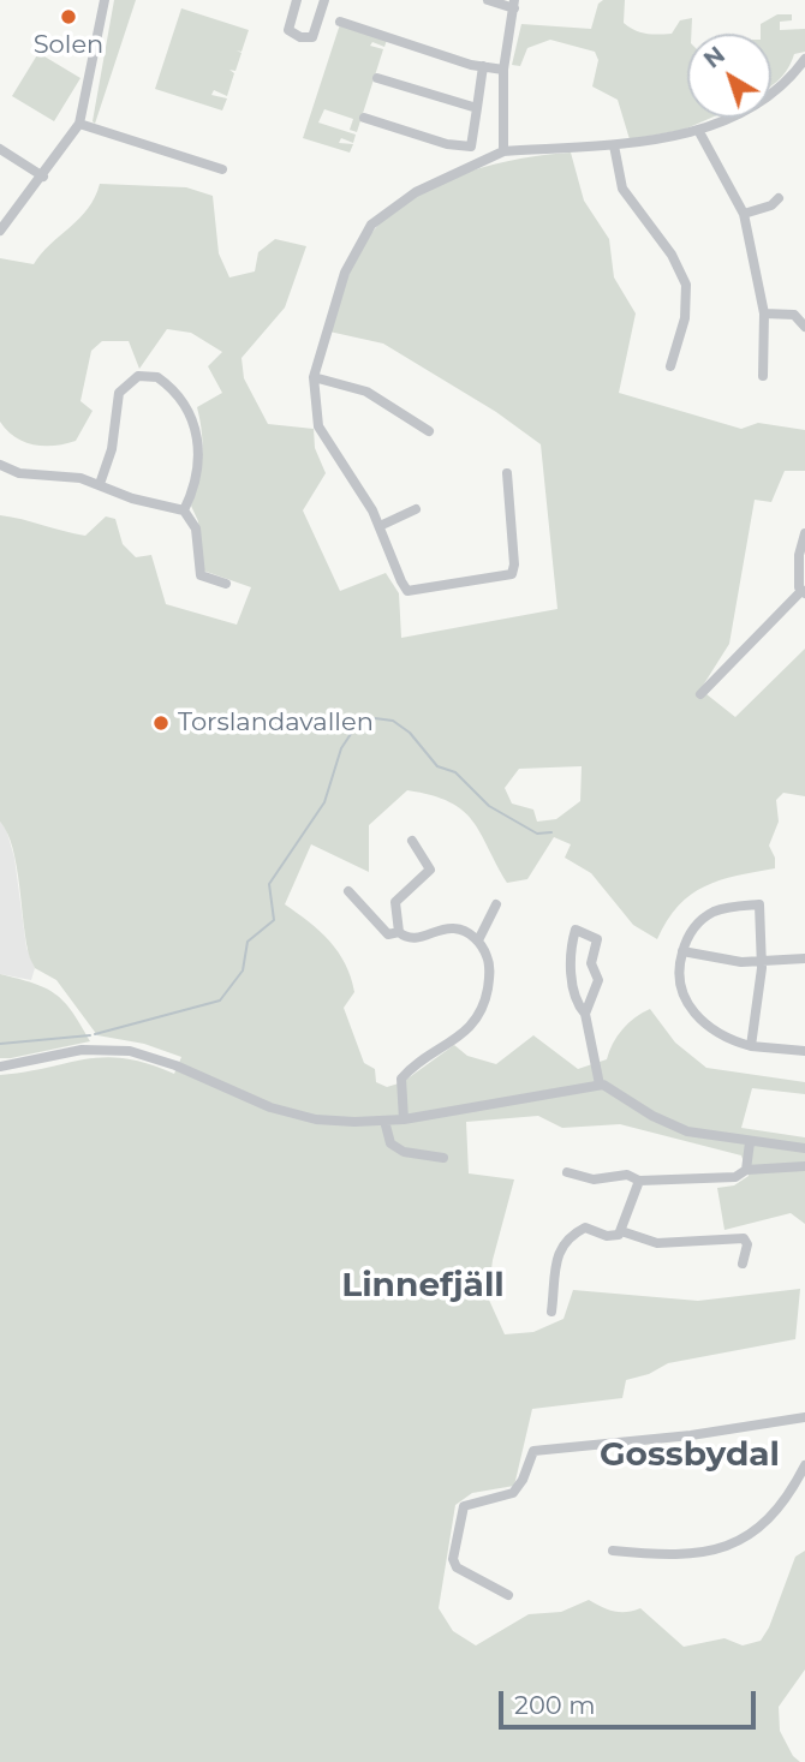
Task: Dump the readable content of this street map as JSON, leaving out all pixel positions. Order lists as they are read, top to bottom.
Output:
{
  "districts": ["Linnefjäll", "Gossbydal"],
  "places": ["Solen", "Torslandavallen"],
  "scale_bar": "200 m",
  "north": "top left"
}
